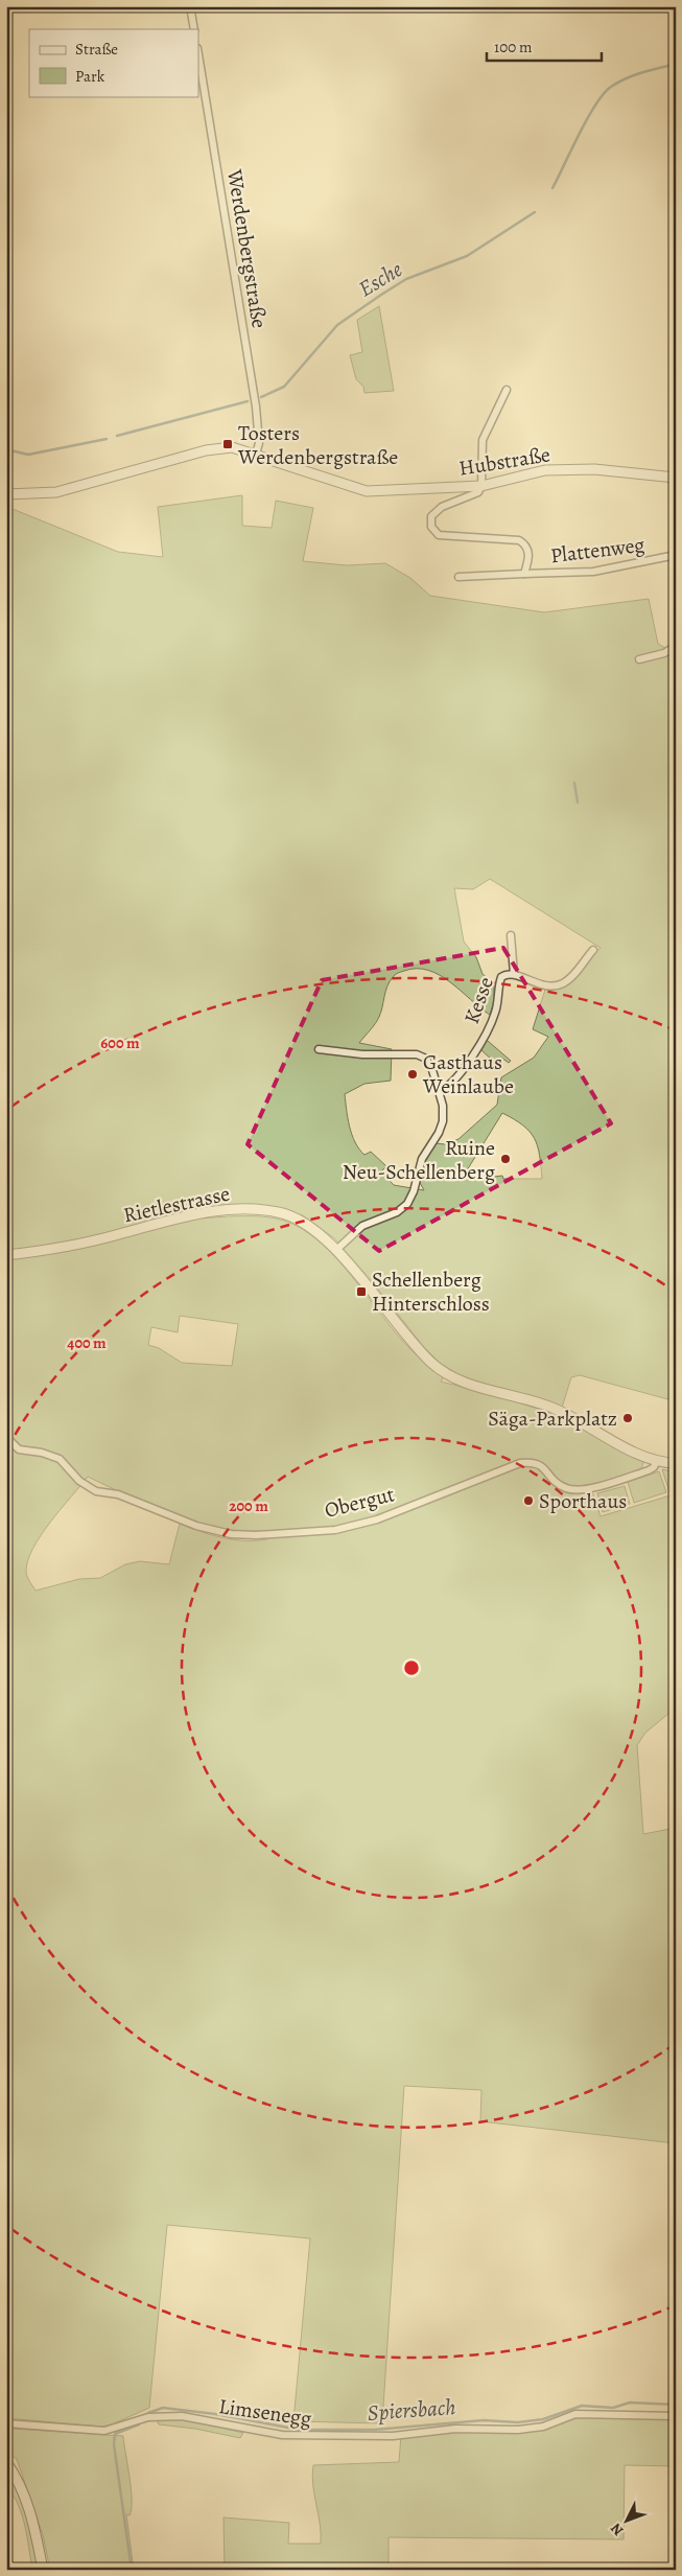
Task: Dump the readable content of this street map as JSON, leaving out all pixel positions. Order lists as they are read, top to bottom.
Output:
{
  "streets": {
    "street": [
      "Werdenbergstraße",
      "Hubstraße",
      "Plattenweg",
      "Kesse",
      "Rietlestrasse",
      "Obergut",
      "Limsenegg"
    ]
  },
  "crossings": [
    ["Werdenbergstraße", "Hubstraße"],
    ["Rietlestrasse", "Obergut"]
  ],
  "water": ["Esche", "Spiersbach"],
  "places": {
    "transit": ["Tosters Werdenbergstraße", "Schellenberg Hinterschloss"],
    "other": [
      "Gasthaus Weinlaube",
      "Ruine Neu-Schellenberg",
      "Säga-Parkplatz",
      "Sporthaus"
    ]
  },
  "legend": ["Straße", "Park"],
  "scale_bar": "100 m",
  "north": "bottom left",
  "rings": ["600 m", "400 m", "200 m"]
}
